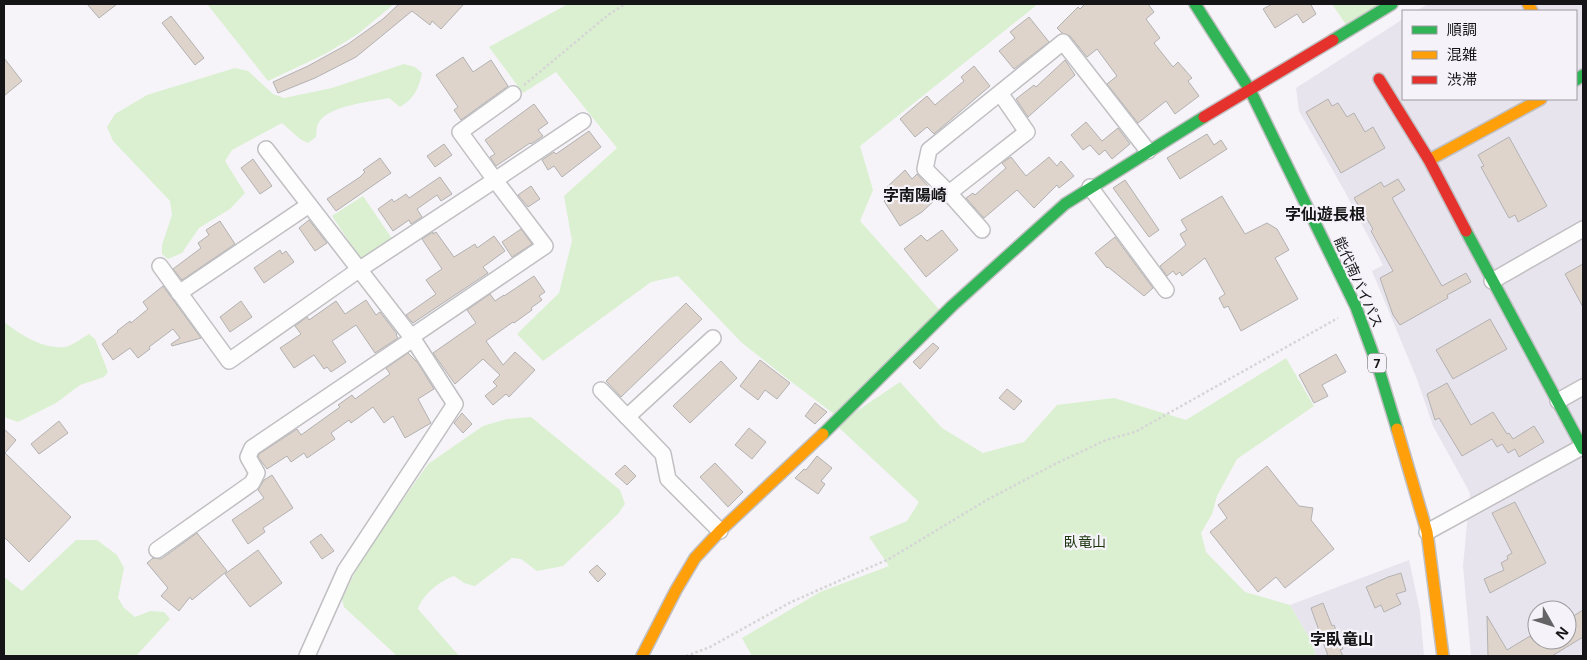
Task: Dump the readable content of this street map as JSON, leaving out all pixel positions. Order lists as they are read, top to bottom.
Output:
{
  "streets": {
    "main road": ["能代南バイパス", "7"]
  },
  "districts": ["字南陽崎", "字仙遊長根", "字臥竜山"],
  "parks": ["臥竜山"],
  "legend": ["順調", "混雑", "渋滞"],
  "north": "bottom right"
}
